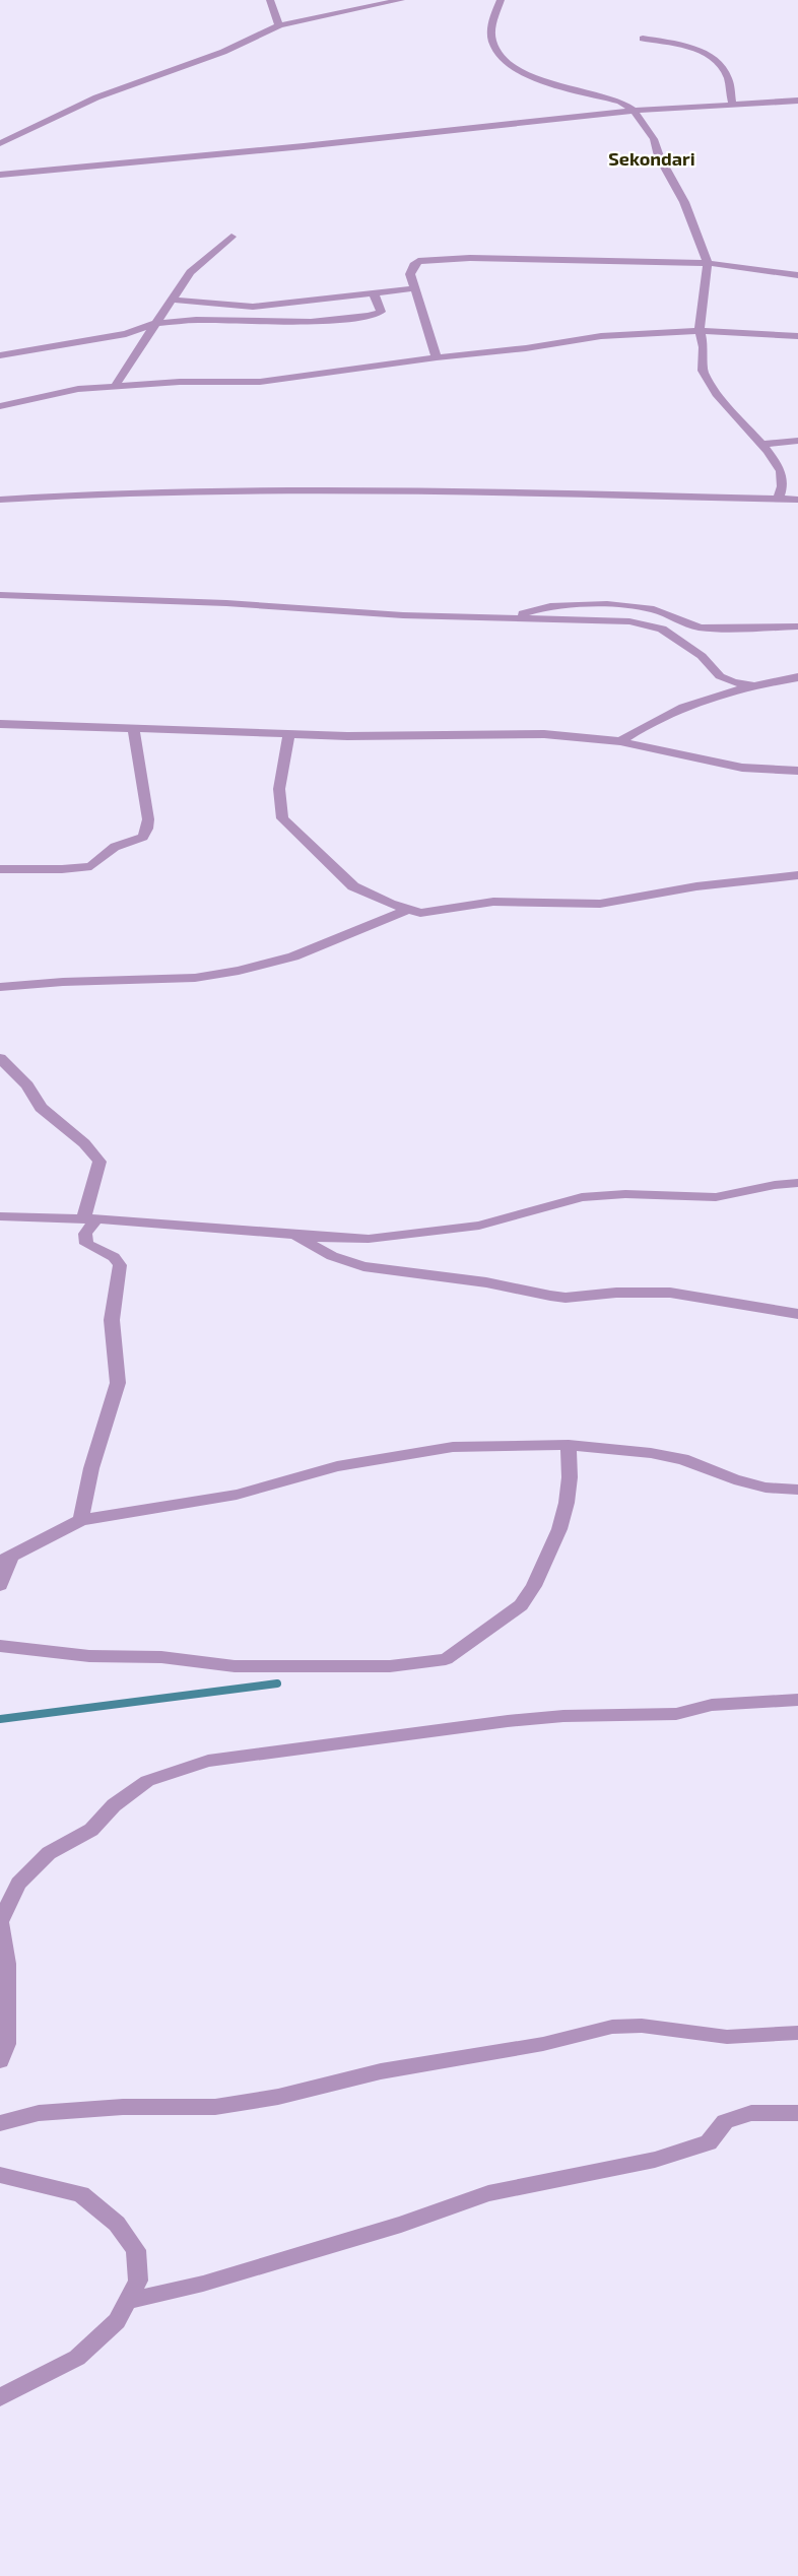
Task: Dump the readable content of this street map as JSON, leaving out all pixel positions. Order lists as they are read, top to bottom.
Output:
{
  "districts": ["Sekondari"]
}
